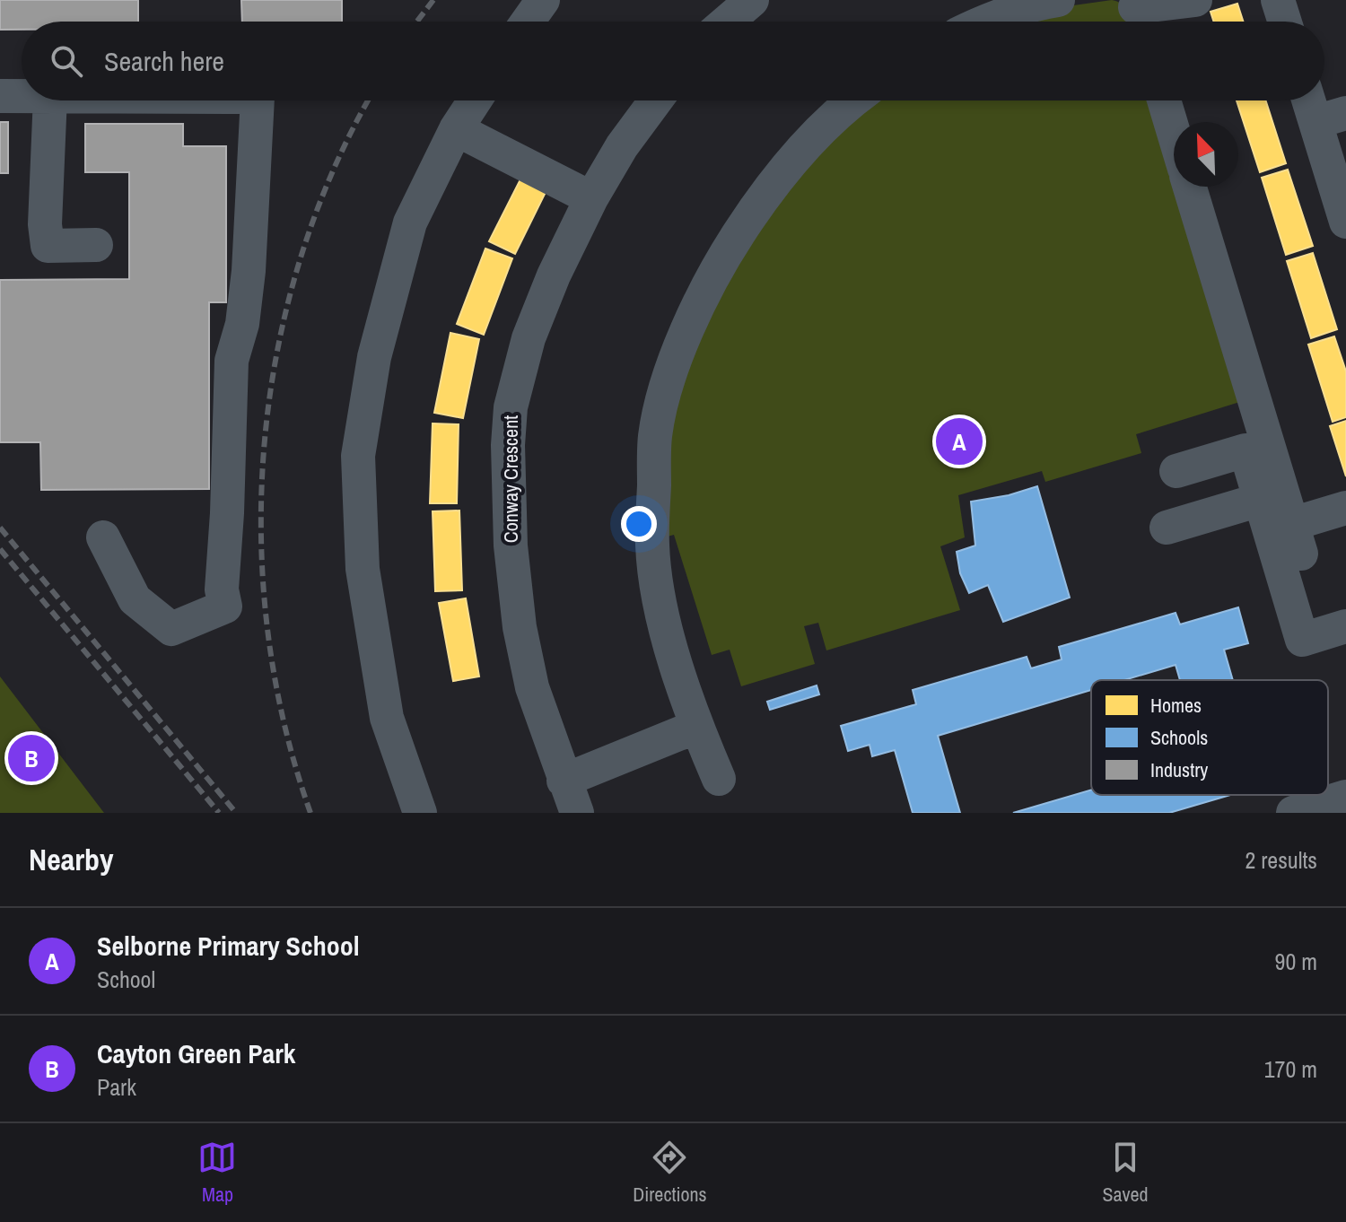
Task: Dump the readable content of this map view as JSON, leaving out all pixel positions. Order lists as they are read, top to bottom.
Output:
{
  "streets": {
    "street": ["Conway Crescent"]
  },
  "legend": ["Homes", "Schools", "Industry"],
  "north": "top left",
  "page": {
    "search": "Search here",
    "pins": ["A", "B"],
    "heading": ["Nearby", "2 results"],
    "list": [
      {
        "mark": "A",
        "name": "Selborne Primary School",
        "note": "School",
        "value": "90 m"
      },
      {
        "mark": "B",
        "name": "Cayton Green Park",
        "note": "Park",
        "value": "170 m"
      }
    ],
    "nav": ["Map", "Directions", "Saved"]
  }
}
